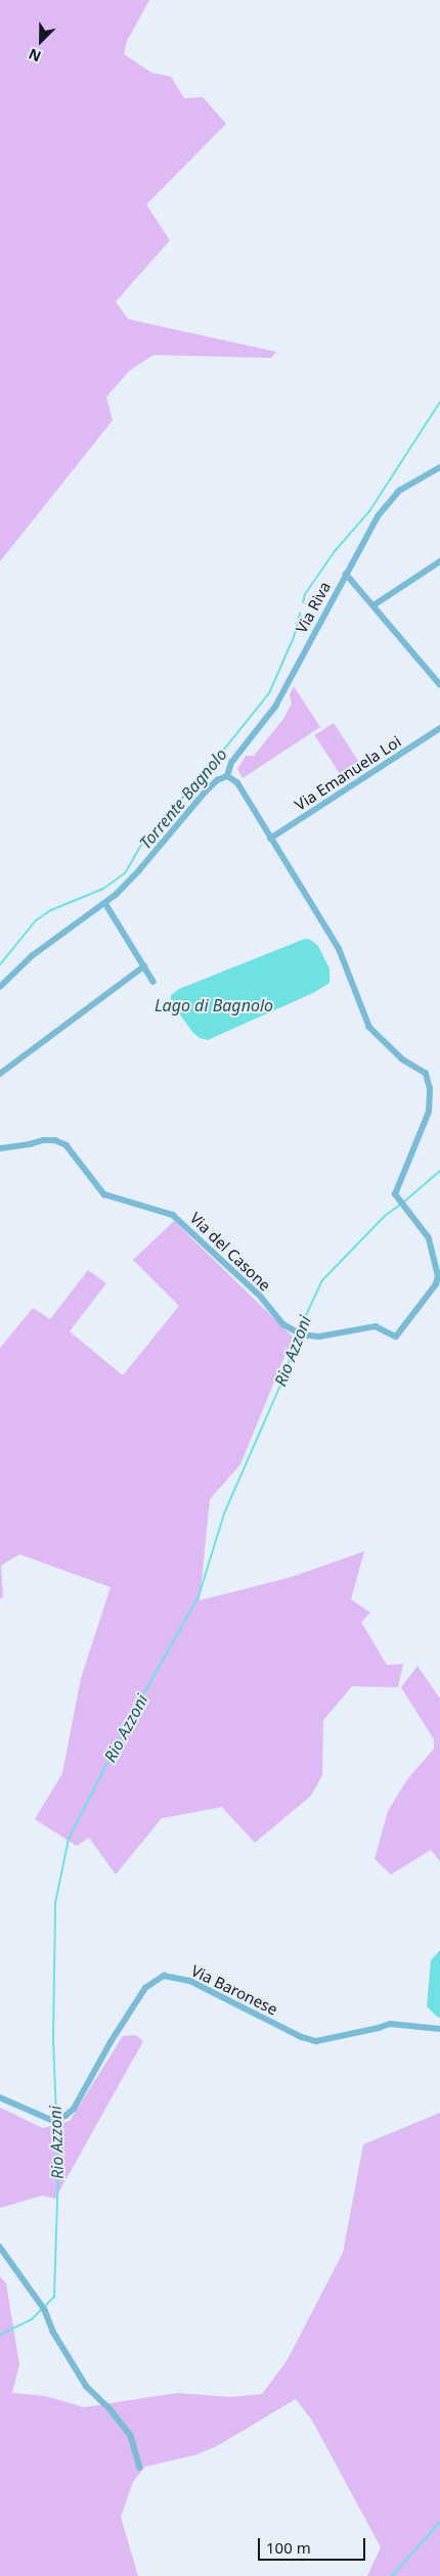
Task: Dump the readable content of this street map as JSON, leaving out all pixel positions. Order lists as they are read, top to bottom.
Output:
{
  "streets": {
    "street": [
      "Via Riva",
      "Via Emanuela Loi",
      "Via del Casone",
      "Via Baronese"
    ]
  },
  "crossings": [
    ["Via Emanuela Loi", "Via del Casone"]
  ],
  "water": ["Torrente Bagnolo", "Lago di Bagnolo", "Rio Azzoni"],
  "scale_bar": "100 m",
  "north": "bottom left"
}
